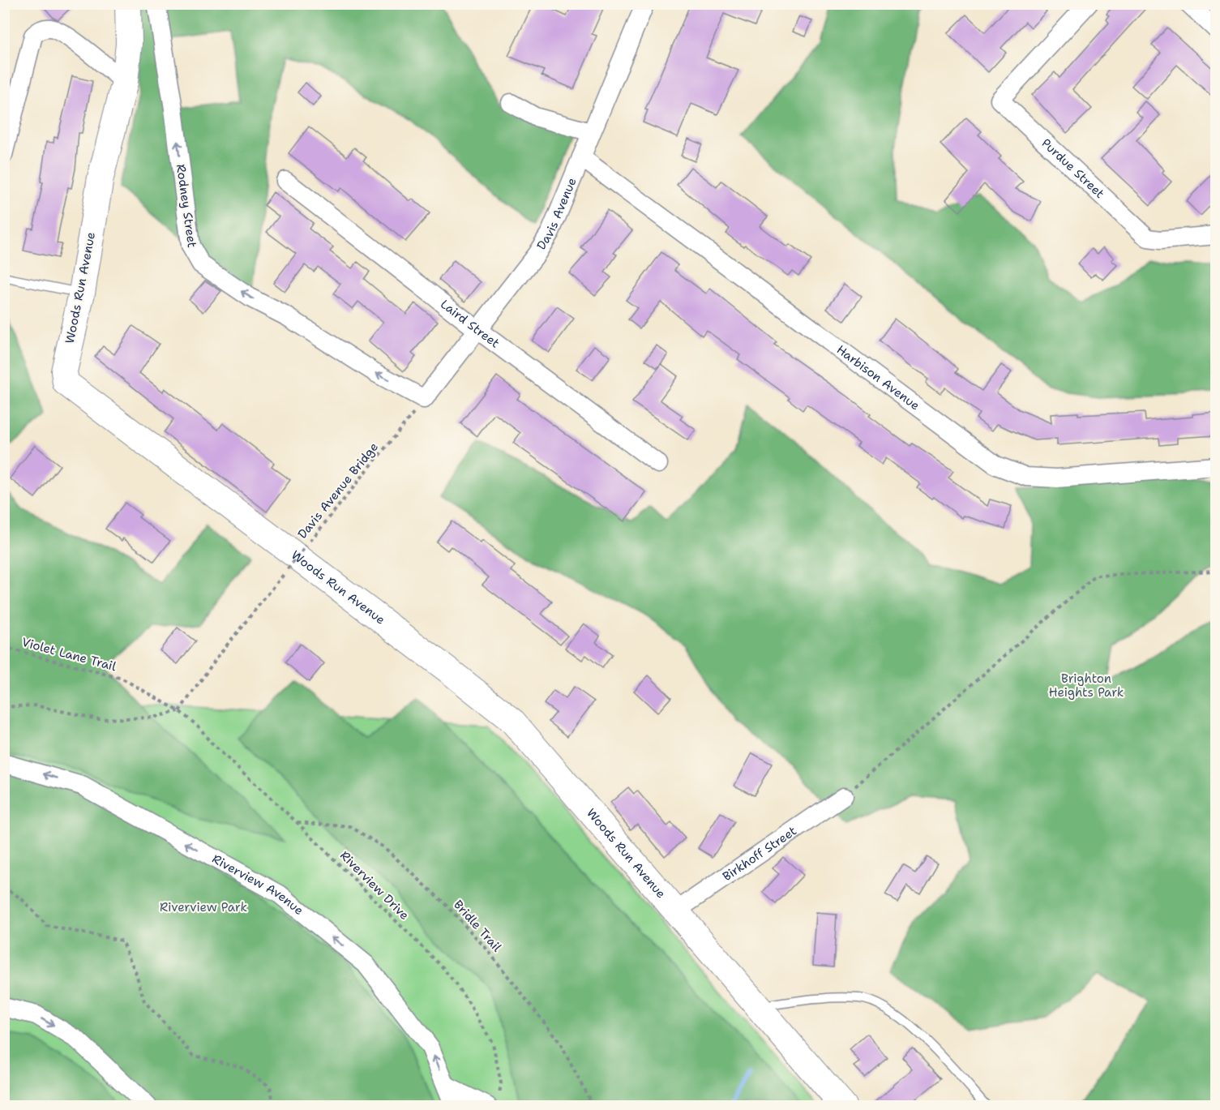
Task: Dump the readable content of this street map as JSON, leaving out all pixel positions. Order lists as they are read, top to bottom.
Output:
{
  "streets": {
    "street": [
      "Purdue Street",
      "Rodney Street",
      "Davis Avenue",
      "Woods Run Avenue",
      "Laird Street",
      "Harbison Avenue",
      "Birkhoff Street",
      "Riverview Avenue"
    ],
    "path": [
      "Davis Avenue Bridge",
      "Violet Lane Trail",
      "Riverview Drive",
      "Bridle Trail"
    ]
  },
  "crossings": [
    ["Rodney Street", "Davis Avenue"],
    ["Rodney Street", "Davis Avenue Bridge"],
    ["Davis Avenue", "Laird Street"],
    ["Davis Avenue", "Harbison Avenue"],
    ["Davis Avenue", "Davis Avenue Bridge"],
    ["Woods Run Avenue", "Birkhoff Street"],
    ["Davis Avenue Bridge", "Violet Lane Trail"],
    ["Davis Avenue Bridge", "Riverview Drive"],
    ["Violet Lane Trail", "Riverview Drive"],
    ["Riverview Drive", "Bridle Trail"]
  ],
  "one_way": ["Rodney Street", "Riverview Avenue"],
  "parks": ["Brighton Heights Park", "Riverview Park"]
}
